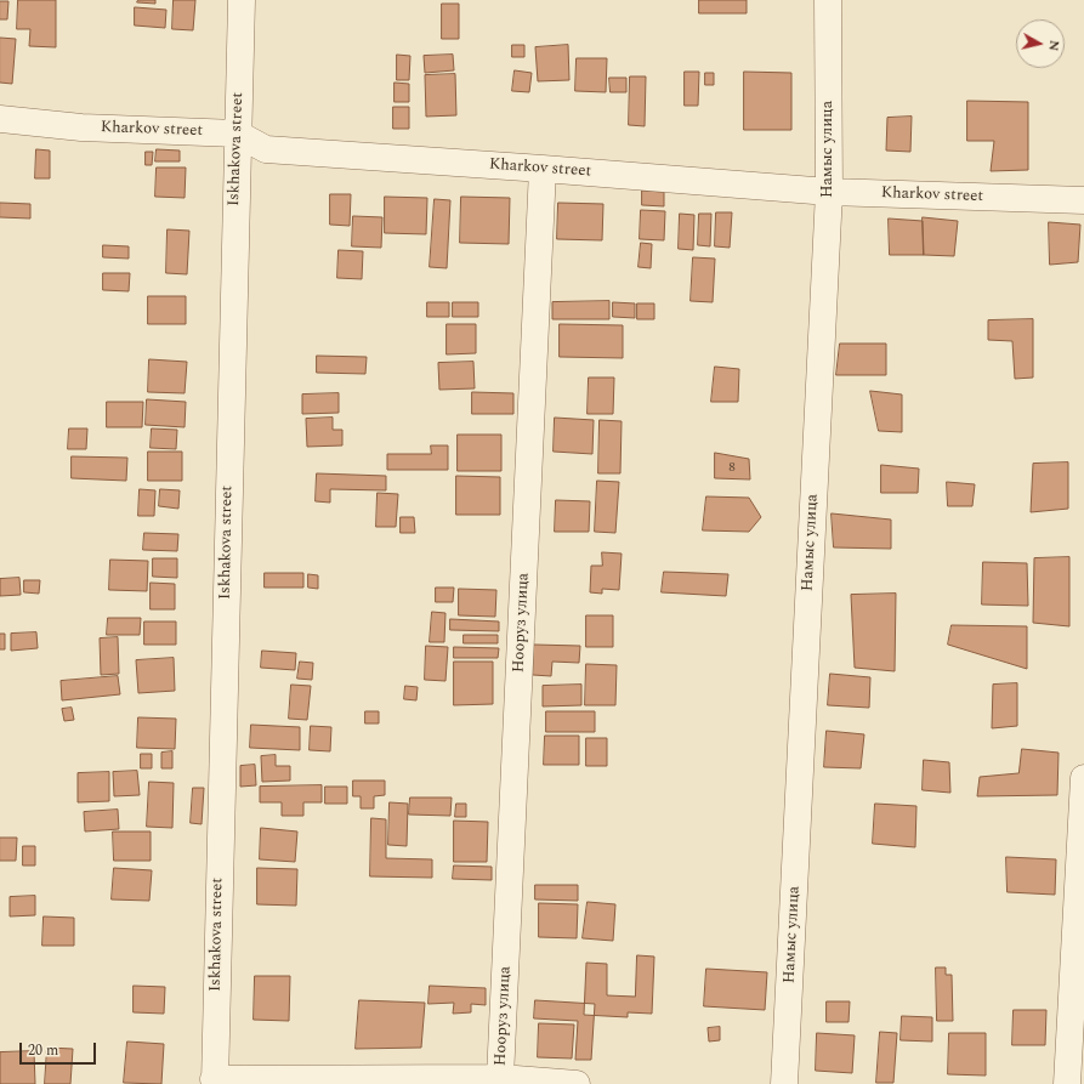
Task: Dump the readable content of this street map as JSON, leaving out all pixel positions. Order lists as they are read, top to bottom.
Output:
{
  "streets": {
    "street": [
      "Kharkov street",
      "Iskhakova street",
      "Намыс улица",
      "Нооруз улица"
    ]
  },
  "crossings": [
    ["Kharkov street", "Iskhakova street"],
    ["Kharkov street", "Намыс улица"],
    ["Kharkov street", "Нооруз улица"]
  ],
  "house_numbers": ["8"],
  "scale_bar": "20 m",
  "north": "right"
}
